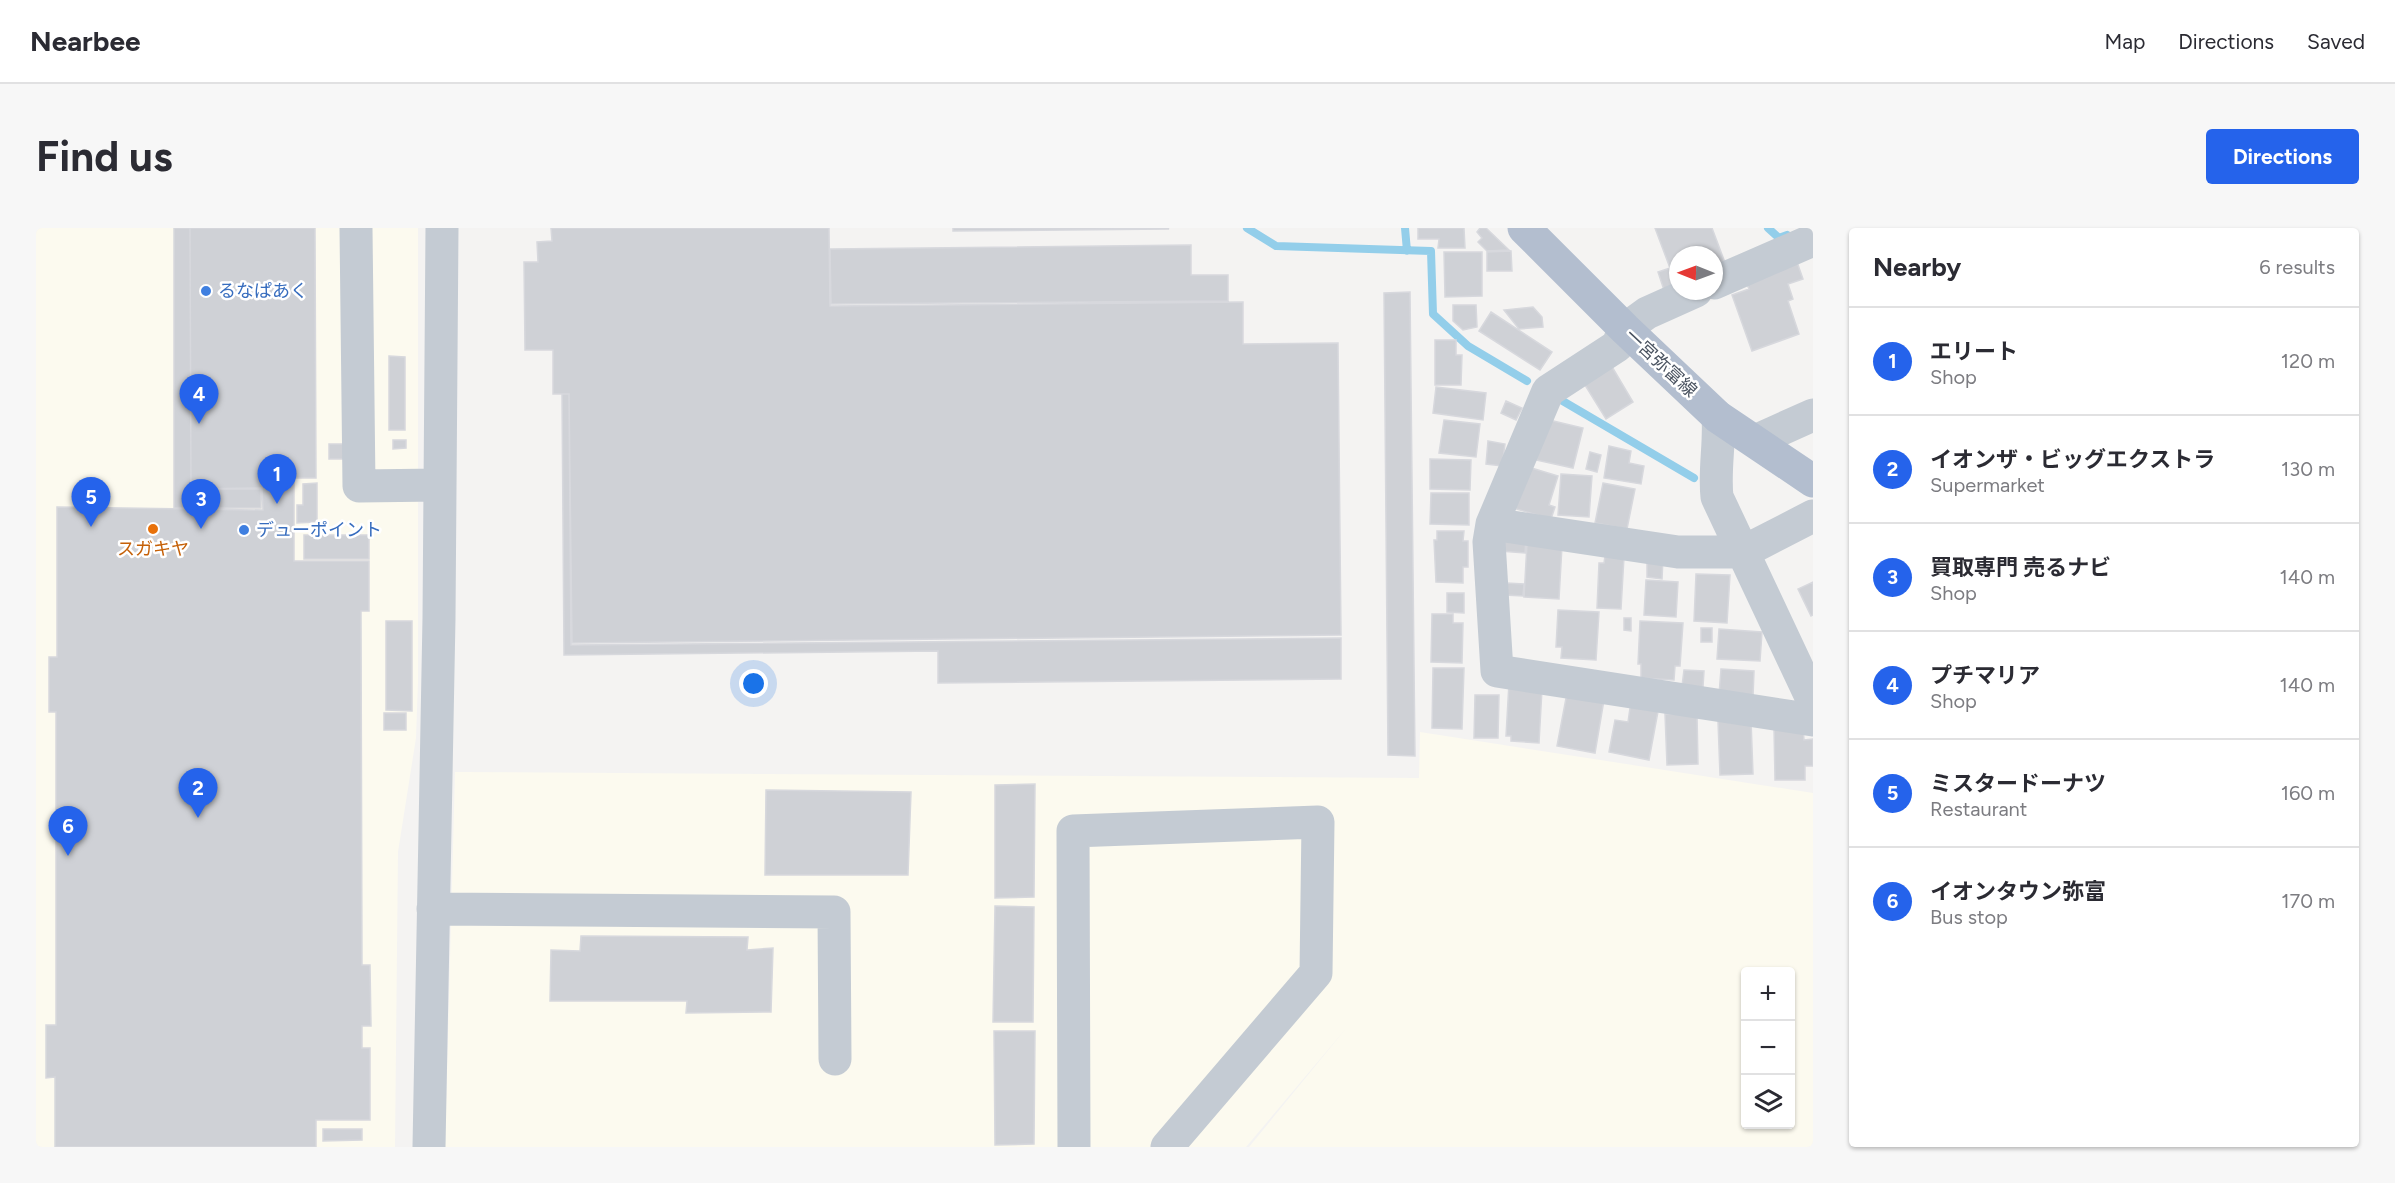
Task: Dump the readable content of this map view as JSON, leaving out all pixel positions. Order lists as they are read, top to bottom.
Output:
{
  "streets": {
    "main road": ["一宮弥富線"]
  },
  "places": ["るなぱあく", "スガキヤ", "デューポイント"],
  "north": "left",
  "page": {
    "header": "Nearbee",
    "nav": ["Map", "Directions", "Saved"],
    "buttons": "Directions",
    "title": "Find us",
    "heading": ["Nearby", "6 results"],
    "list": [
      {
        "mark": "1",
        "name": "エリート",
        "note": "Shop",
        "value": "120 m"
      },
      {
        "mark": "2",
        "name": "イオンザ・ビッグエクストラ",
        "note": "Supermarket",
        "value": "130 m"
      },
      {
        "mark": "3",
        "name": "買取専門 売るナビ",
        "note": "Shop",
        "value": "140 m"
      },
      {
        "mark": "4",
        "name": "プチマリア",
        "note": "Shop",
        "value": "140 m"
      },
      {
        "mark": "5",
        "name": "ミスタードーナツ",
        "note": "Restaurant",
        "value": "160 m"
      },
      {
        "mark": "6",
        "name": "イオンタウン弥富",
        "note": "Bus stop",
        "value": "170 m"
      }
    ],
    "pins": [
      "4",
      "1",
      "5",
      "3",
      "2",
      "6"
    ],
    "map_buttons": ["+", "−"]
  }
}
